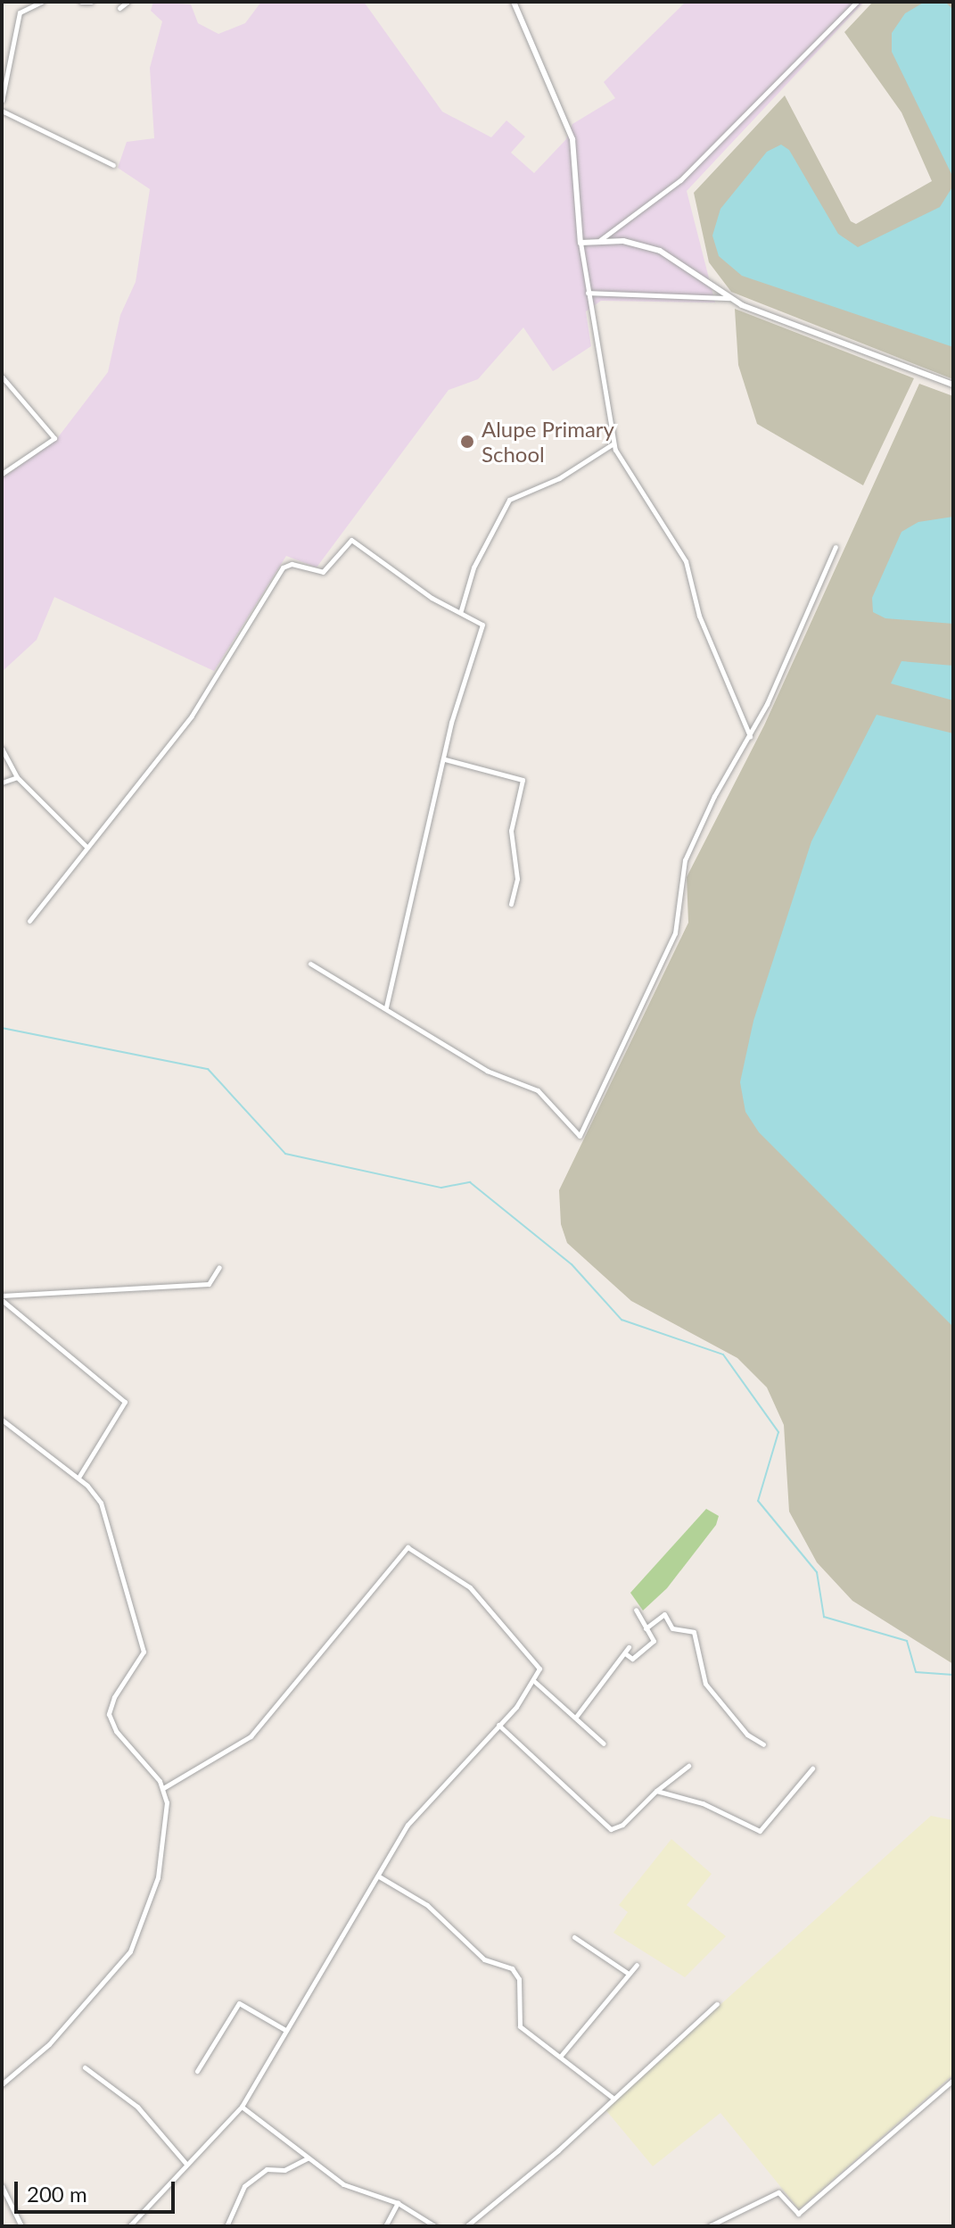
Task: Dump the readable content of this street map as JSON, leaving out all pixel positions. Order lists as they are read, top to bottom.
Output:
{
  "places": ["Alupe Primary School"],
  "scale_bar": "200 m"
}
